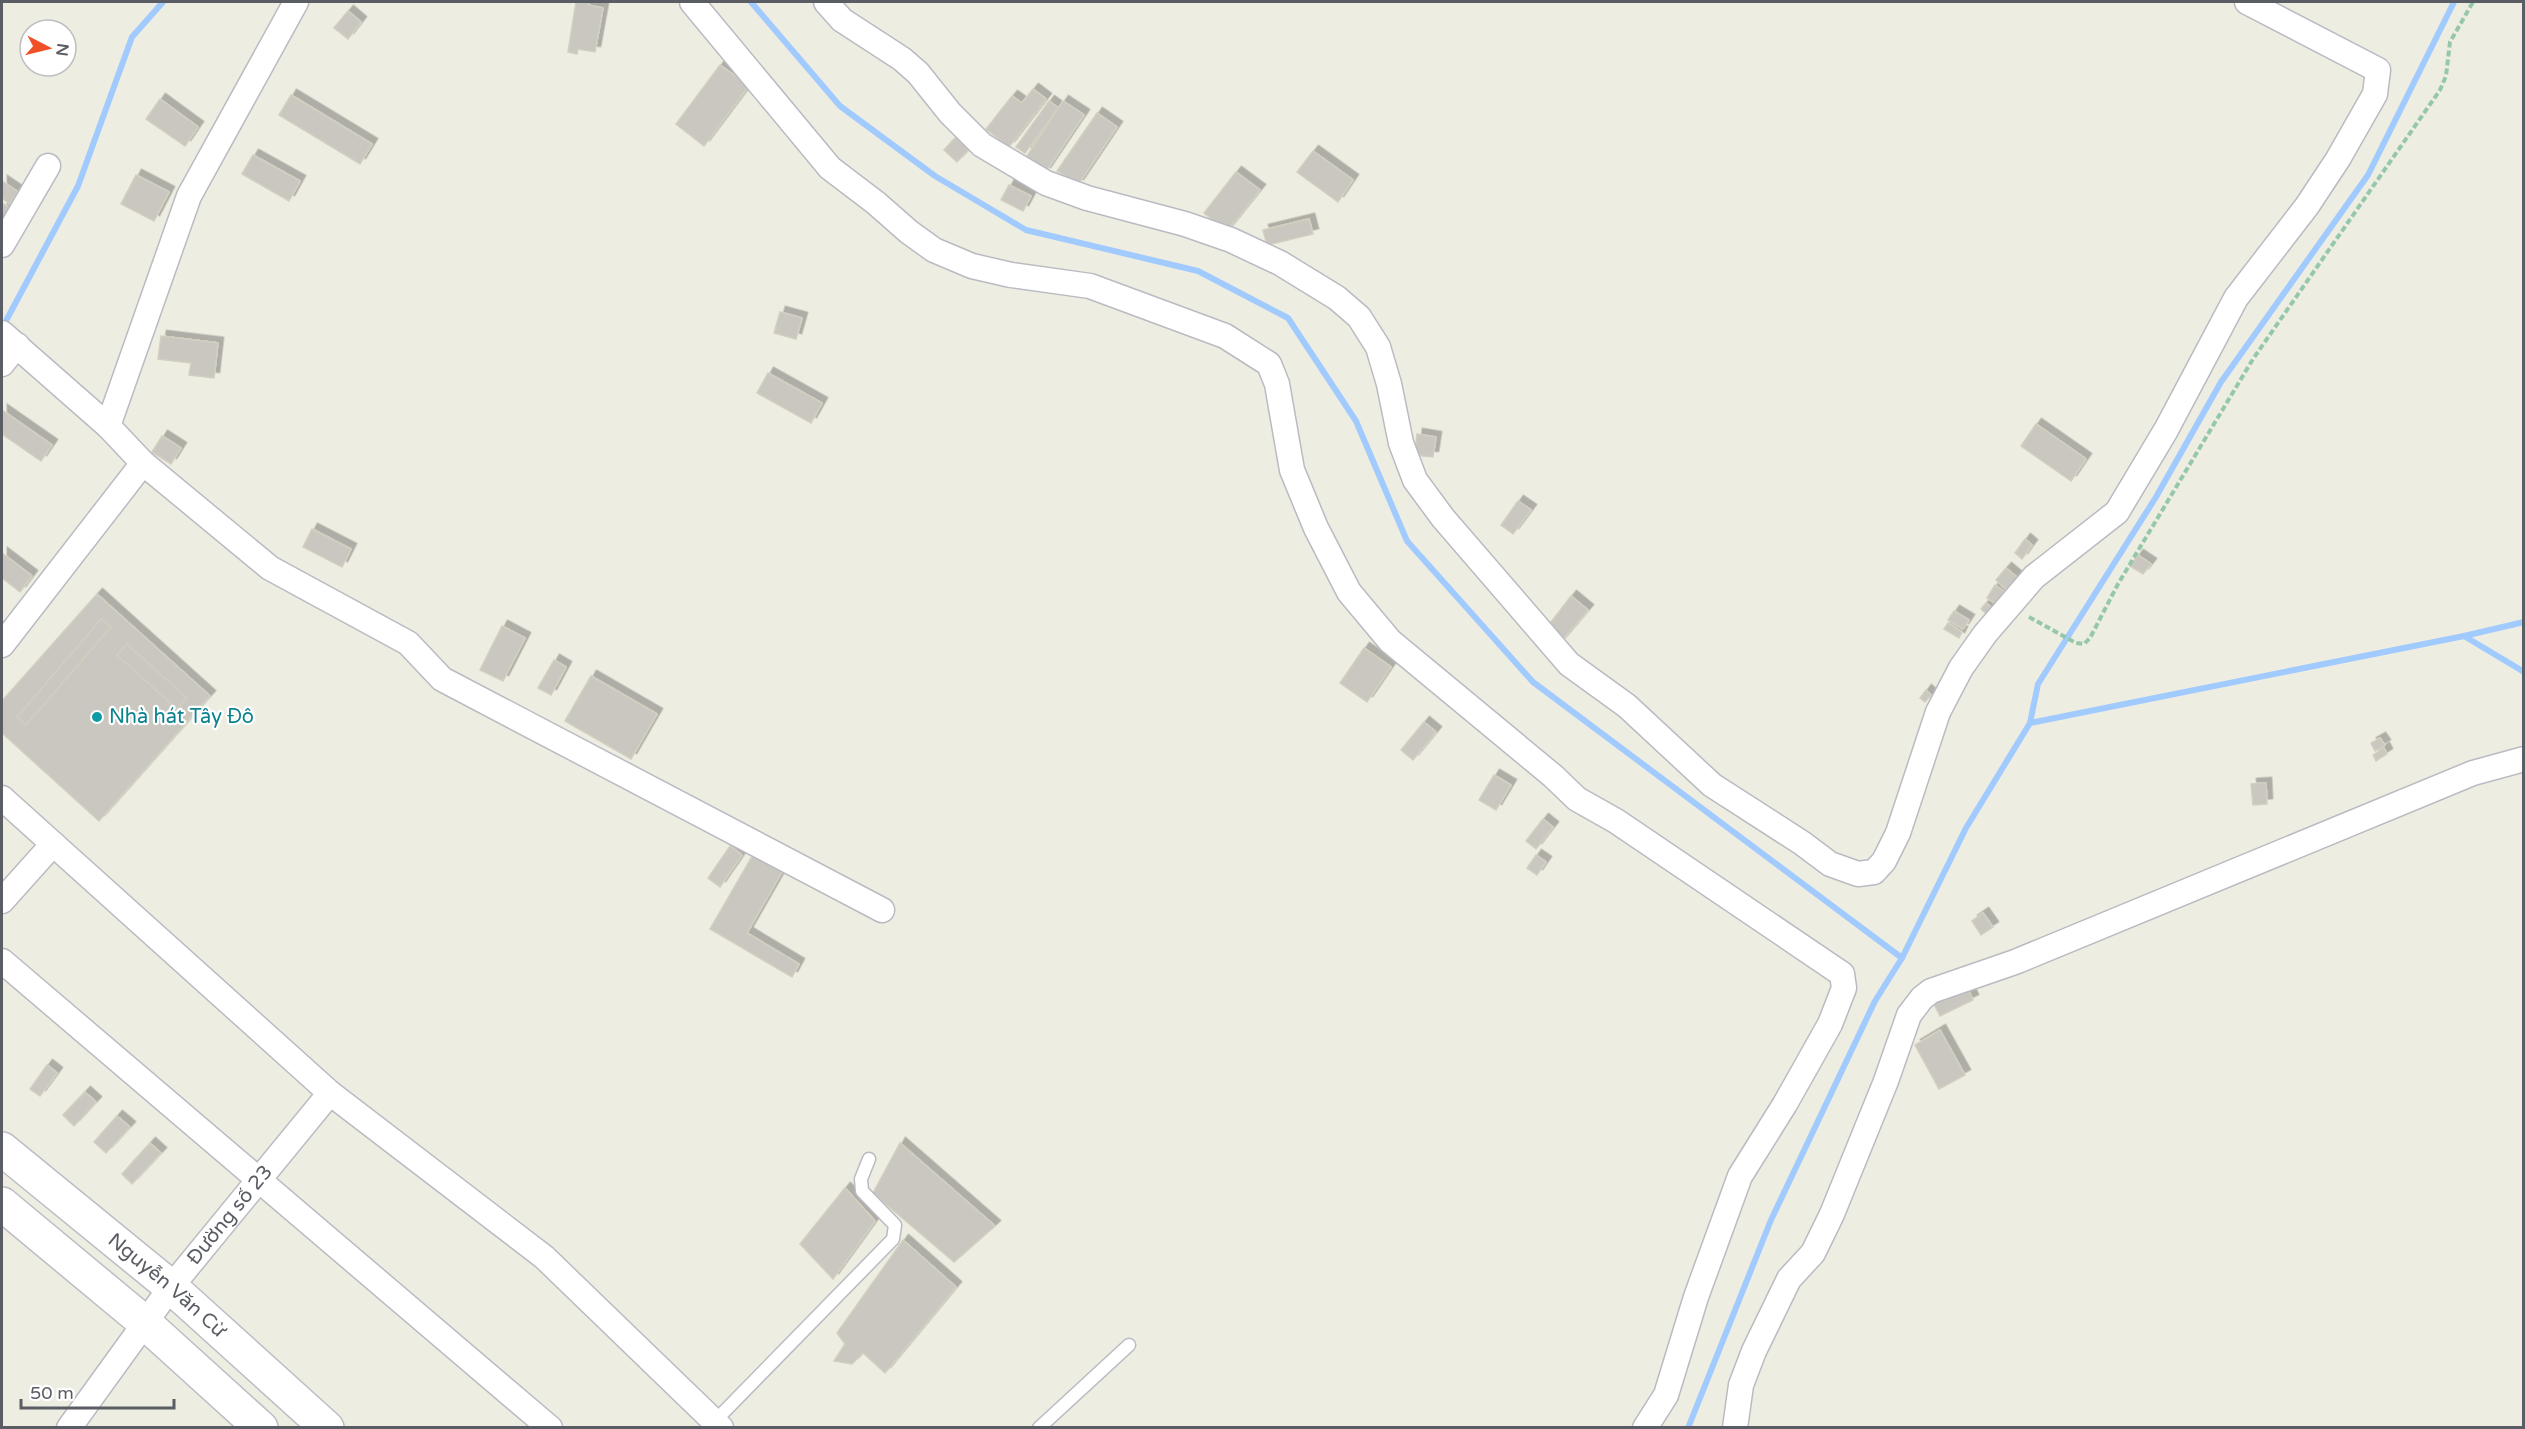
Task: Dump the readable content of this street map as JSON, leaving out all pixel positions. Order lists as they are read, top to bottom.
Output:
{
  "streets": {
    "main road": ["Nguyễn Văn Cừ"],
    "street": ["Đường số 23"]
  },
  "crossings": [
    ["Đường số 23", "Nguyễn Văn Cừ"]
  ],
  "places": ["Nhà hát Tây Đô"],
  "scale_bar": "50 m",
  "north": "right"
}
